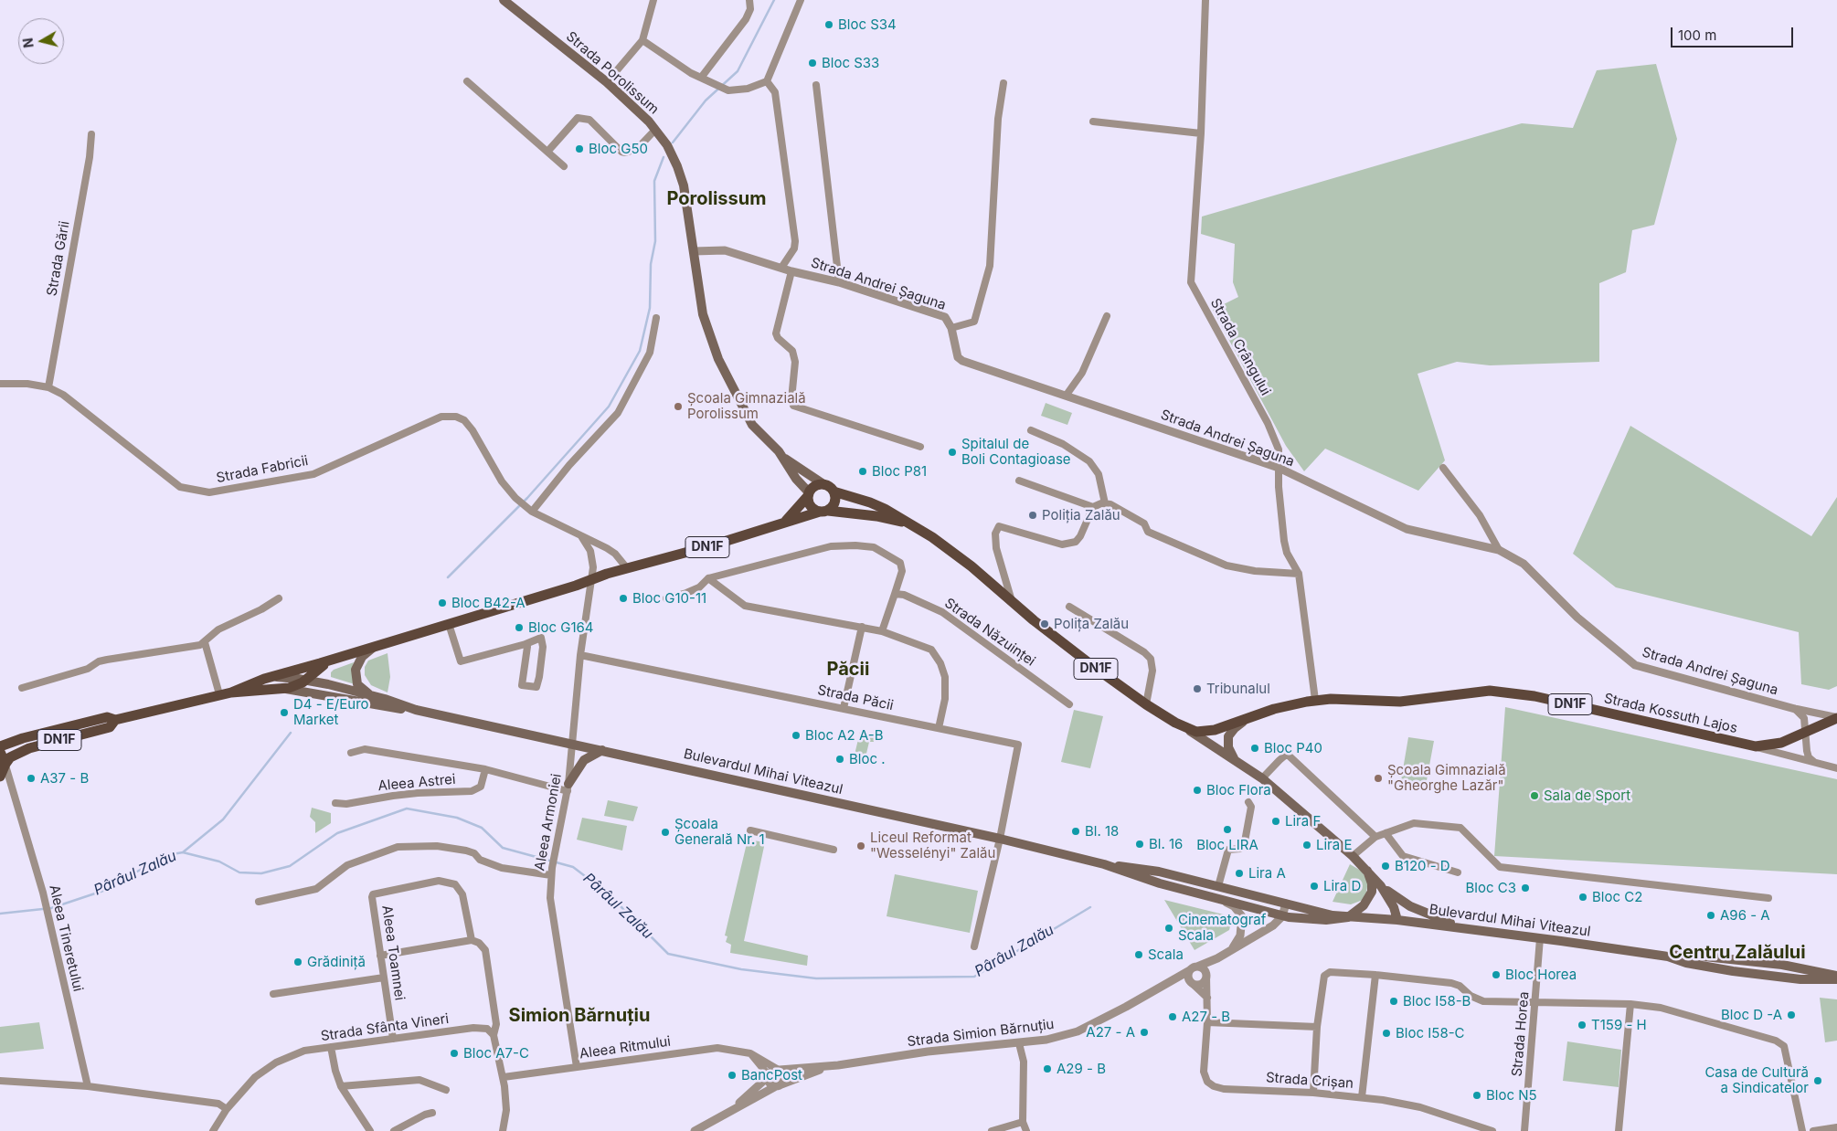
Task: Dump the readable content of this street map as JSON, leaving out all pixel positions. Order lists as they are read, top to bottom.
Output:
{
  "streets": {
    "main road": [
      "Strada Porolissum",
      "DN1F",
      "Strada Kossuth Lajos",
      "Bulevardul Mihai Viteazul"
    ],
    "street": [
      "Strada Gării",
      "Strada Andrei Șaguna",
      "Strada Crângului",
      "Strada Fabricii",
      "Strada Năzuinței",
      "Strada Păcii",
      "Aleea Astrei",
      "Aleea Armoniei",
      "Aleea Tineretului",
      "Aleea Toamnei",
      "Strada Sfânta Vineri",
      "Strada Simion Bărnuțiu",
      "Strada Horea",
      "Aleea Ritmului",
      "Strada Crișan"
    ]
  },
  "crossings": [
    ["Strada Porolissum", "Strada Andrei Șaguna"],
    ["Strada Porolissum", "DN1F"],
    ["Strada Gării", "Strada Fabricii"],
    ["Strada Andrei Șaguna", "Strada Crângului"],
    ["Strada Andrei Șaguna", "Strada Kossuth Lajos"],
    ["Strada Crângului", "Strada Kossuth Lajos"],
    ["Strada Fabricii", "DN1F"],
    ["DN1F", "Strada Kossuth Lajos"],
    ["DN1F", "Bulevardul Mihai Viteazul"],
    ["DN1F", "Aleea Armoniei"],
    ["DN1F", "Aleea Tineretului"],
    ["Strada Păcii", "Bulevardul Mihai Viteazul"],
    ["Strada Păcii", "Aleea Armoniei"],
    ["Bulevardul Mihai Viteazul", "Aleea Armoniei"],
    ["Bulevardul Mihai Viteazul", "Aleea Tineretului"],
    ["Bulevardul Mihai Viteazul", "Strada Simion Bărnuțiu"],
    ["Bulevardul Mihai Viteazul", "Strada Horea"],
    ["Aleea Astrei", "Aleea Armoniei"],
    ["Aleea Armoniei", "Aleea Ritmului"],
    ["Aleea Toamnei", "Strada Sfânta Vineri"],
    ["Strada Simion Bărnuțiu", "Aleea Ritmului"],
    ["Strada Simion Bărnuțiu", "Strada Crișan"]
  ],
  "districts": [
    "Porolissum",
    "Păcii",
    "Centru Zalăului",
    "Simion Bărnuțiu"
  ],
  "water": ["Pârâul Zalău"],
  "places": [
    "Bloc S34",
    "Bloc S33",
    "Bloc G50",
    "Școala Gimnazială Porolissum",
    "Spitalul de Boli Contagioase",
    "Bloc P81",
    "Poliția Zalău",
    "Bloc G10-11",
    "Bloc B42-A",
    "Polița Zalău",
    "Bloc G164",
    "Tribunalul",
    "D4 - E/Euro Market",
    "Bloc A2 A-B",
    "Bloc P40",
    "Bloc .",
    "A37 - B",
    "Școala Gimnazială \"Gheorghe Lazăr\"",
    "Bloc Flora",
    "Sala de Sport",
    "Lira F",
    "Bloc LIRA",
    "Bl. 18",
    "Școala Generală Nr. 1",
    "Bl. 16",
    "Lira E",
    "Liceul Reformat \"Wesselényi\" Zalău",
    "B120 - D",
    "Lira A",
    "Lira D",
    "Bloc C3",
    "Bloc C2",
    "A96 - A",
    "Cinematograf Scala",
    "Scala",
    "Grădiniță",
    "Bloc Horea",
    "Bloc I58-B",
    "Bloc D -A",
    "A27 - B",
    "T159 - H",
    "A27 - A",
    "Bloc I58-C",
    "Bloc A7-C",
    "A29 - B",
    "BancPost",
    "Casa de Cultură a Sindicatelor",
    "Bloc N5"
  ],
  "scale_bar": "100 m",
  "north": "left"
}
